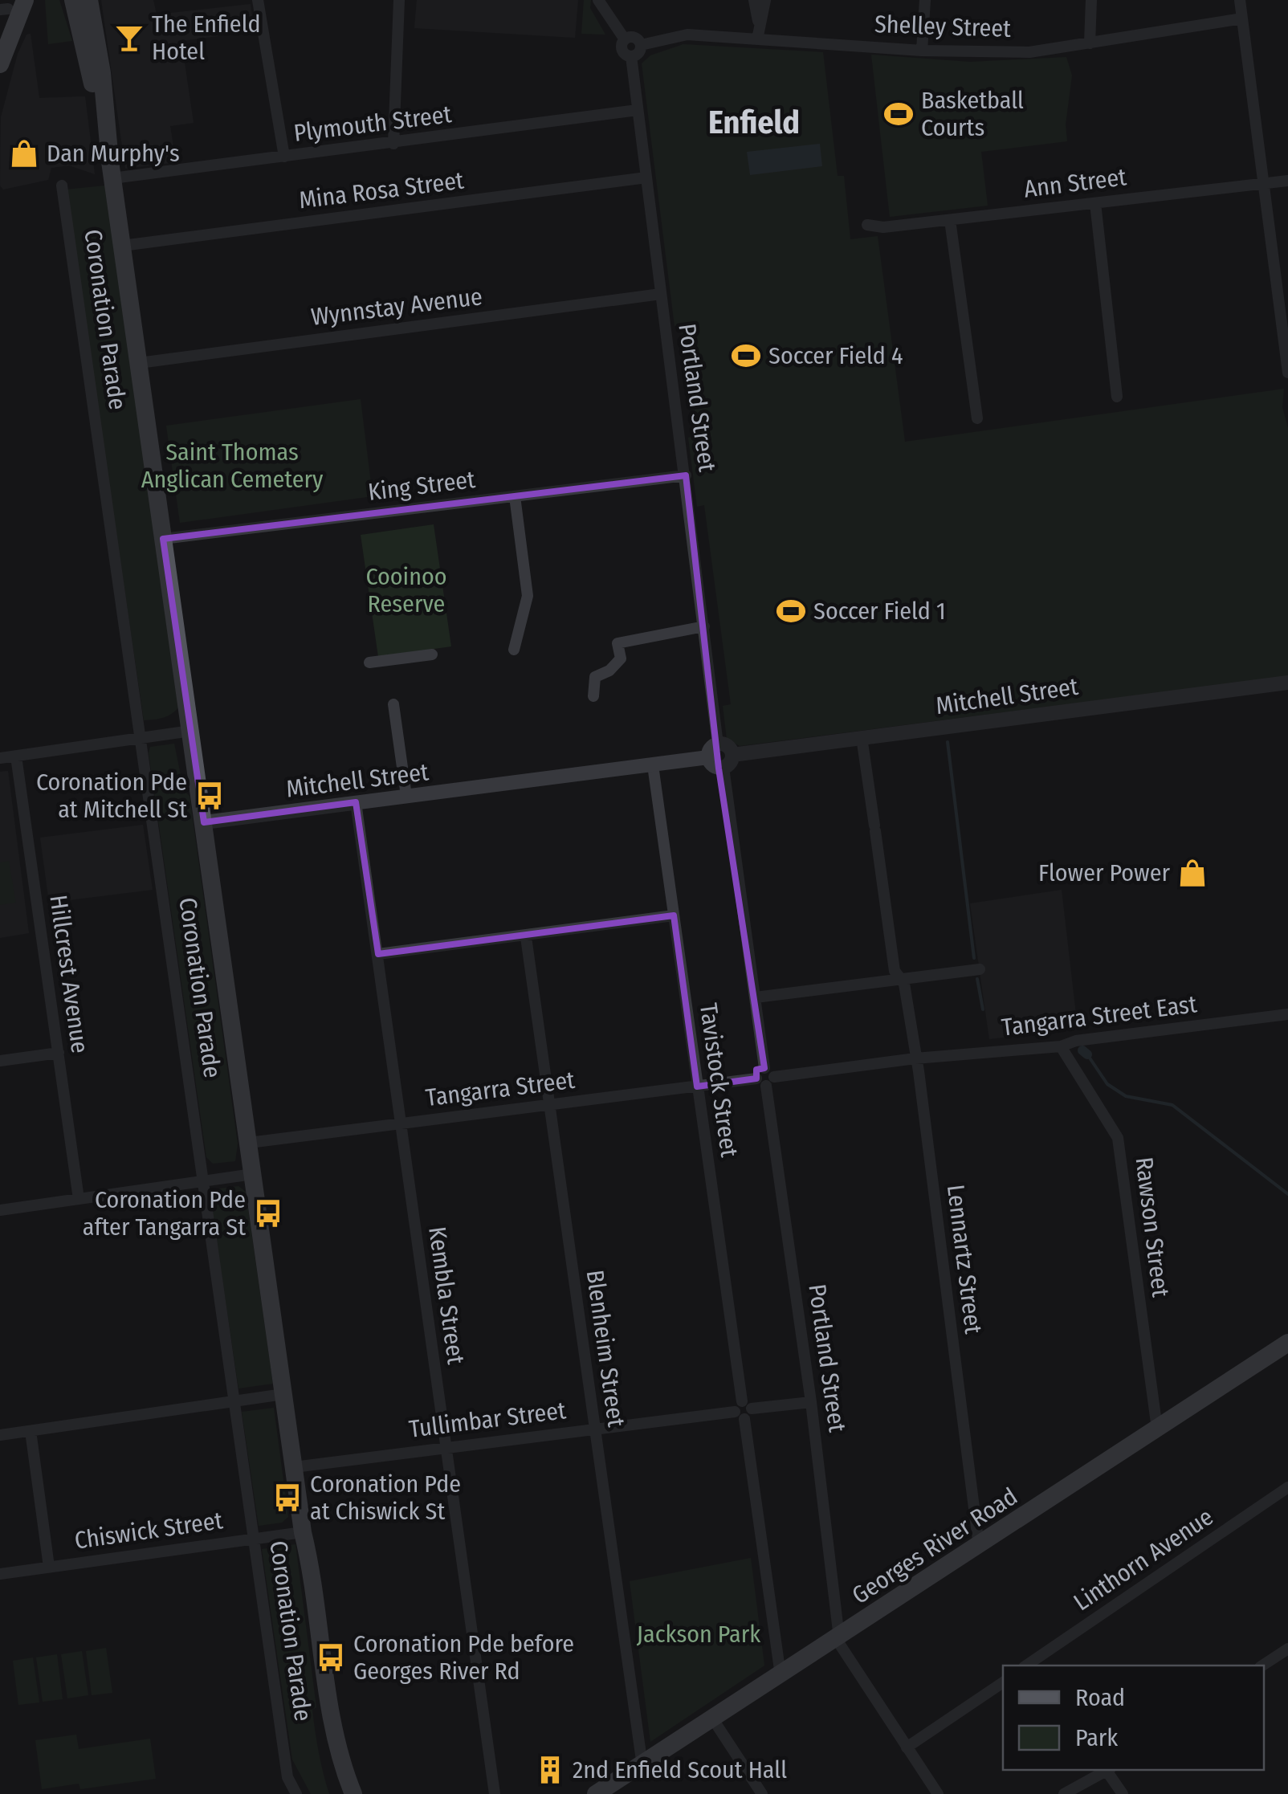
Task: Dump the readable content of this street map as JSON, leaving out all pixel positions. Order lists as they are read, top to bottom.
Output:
{
  "streets": {
    "main road": ["Coronation Parade", "Georges River Road"],
    "street": [
      "Shelley Street",
      "Plymouth Street",
      "Ann Street",
      "Mina Rosa Street",
      "Wynnstay Avenue",
      "Portland Street",
      "King Street",
      "Mitchell Street",
      "Hillcrest Avenue",
      "Tangarra Street East",
      "Tavistock Street",
      "Tangarra Street",
      "Rawson Street",
      "Lennartz Street",
      "Kembla Street",
      "Blenheim Street",
      "Tullimbar Street",
      "Chiswick Street",
      "Linthorn Avenue"
    ]
  },
  "crossings": [
    ["Shelley Street", "Portland Street"],
    ["Plymouth Street", "Coronation Parade"],
    ["Plymouth Street", "Portland Street"],
    ["Mina Rosa Street", "Coronation Parade"],
    ["Mina Rosa Street", "Portland Street"],
    ["Wynnstay Avenue", "Coronation Parade"],
    ["Wynnstay Avenue", "Portland Street"],
    ["Coronation Parade", "King Street"],
    ["Coronation Parade", "Mitchell Street"],
    ["Coronation Parade", "Tangarra Street"],
    ["Coronation Parade", "Tullimbar Street"],
    ["Coronation Parade", "Chiswick Street"],
    ["Portland Street", "King Street"],
    ["Portland Street", "Mitchell Street"],
    ["Portland Street", "Tangarra Street"],
    ["Portland Street", "Tullimbar Street"],
    ["Portland Street", "Georges River Road"],
    ["Mitchell Street", "Tavistock Street"],
    ["Mitchell Street", "Lennartz Street"],
    ["Mitchell Street", "Kembla Street"],
    ["Tangarra Street East", "Tangarra Street"],
    ["Tangarra Street East", "Rawson Street"],
    ["Tangarra Street East", "Lennartz Street"],
    ["Tavistock Street", "Tangarra Street"],
    ["Tavistock Street", "Tullimbar Street"],
    ["Tavistock Street", "Georges River Road"],
    ["Tangarra Street", "Lennartz Street"],
    ["Tangarra Street", "Kembla Street"],
    ["Tangarra Street", "Blenheim Street"],
    ["Rawson Street", "Georges River Road"],
    ["Lennartz Street", "Georges River Road"],
    ["Kembla Street", "Tullimbar Street"],
    ["Blenheim Street", "Tullimbar Street"],
    ["Blenheim Street", "Georges River Road"]
  ],
  "districts": ["Enfield"],
  "parks": ["Saint Thomas Anglican Cemetery", "Cooinoo Reserve", "Jackson Park"],
  "places": {
    "bar": ["The Enfield Hotel"],
    "sports": ["Basketball Courts", "Soccer Field 4", "Soccer Field 1"],
    "shop": ["Dan Murphy's", "Flower Power"],
    "bus stop": [
      "Coronation Pde at Mitchell St",
      "Coronation Pde after Tangarra St",
      "Coronation Pde at Chiswick St",
      "Coronation Pde before Georges River Rd"
    ],
    "building": ["2nd Enfield Scout Hall"]
  },
  "legend": ["Road", "Park"]
}
